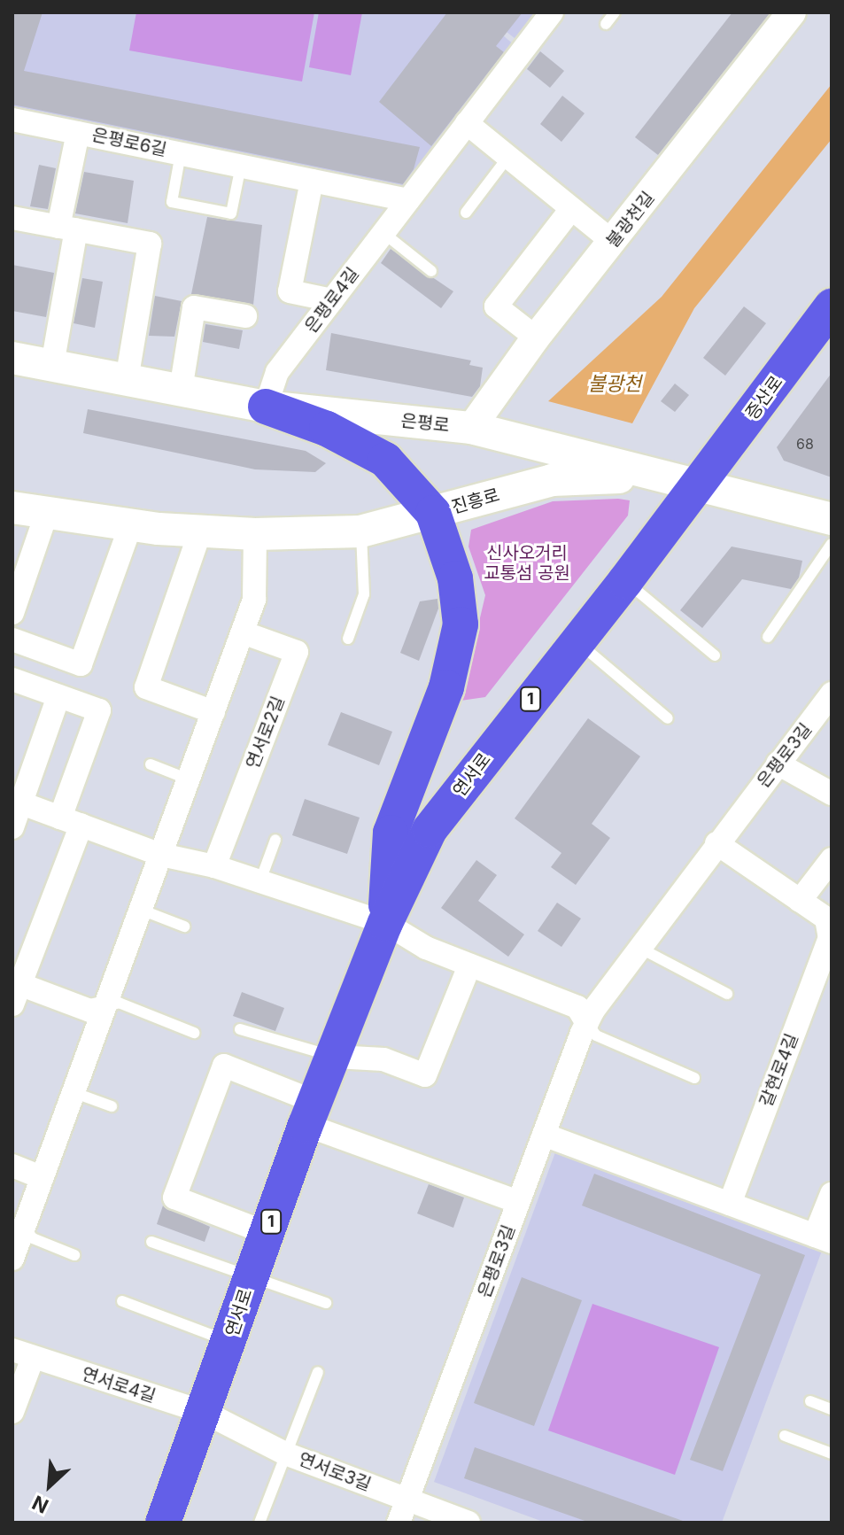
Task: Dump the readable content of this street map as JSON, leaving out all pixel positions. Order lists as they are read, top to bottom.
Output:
{
  "streets": {
    "main road": [
      "증산로",
      "은평로",
      "진흥로",
      "1",
      "연서로"
    ],
    "street": [
      "은평로6길",
      "불광천길",
      "은평로4길",
      "연서로2길",
      "은평로3길",
      "갈현로4길",
      "연서로4길",
      "연서로3길"
    ]
  },
  "crossings": [
    ["은평로6길", "은평로"],
    ["불광천길", "은평로"],
    ["은평로4길", "은평로"],
    ["증산로", "은평로"],
    ["증산로", "진흥로"],
    ["증산로", "연서로"],
    ["은평로", "진흥로"],
    ["은평로", "연서로"],
    ["진흥로", "연서로"],
    ["은평로3길", "갈현로4길"],
    ["은평로3길", "연서로3길"],
    ["연서로", "연서로4길"],
    ["연서로", "연서로3길"],
    ["연서로4길", "연서로3길"]
  ],
  "water": ["불광천"],
  "parks": ["신사오거리 교통섬 공원"],
  "house_numbers": ["68"],
  "north": "bottom left"
}
